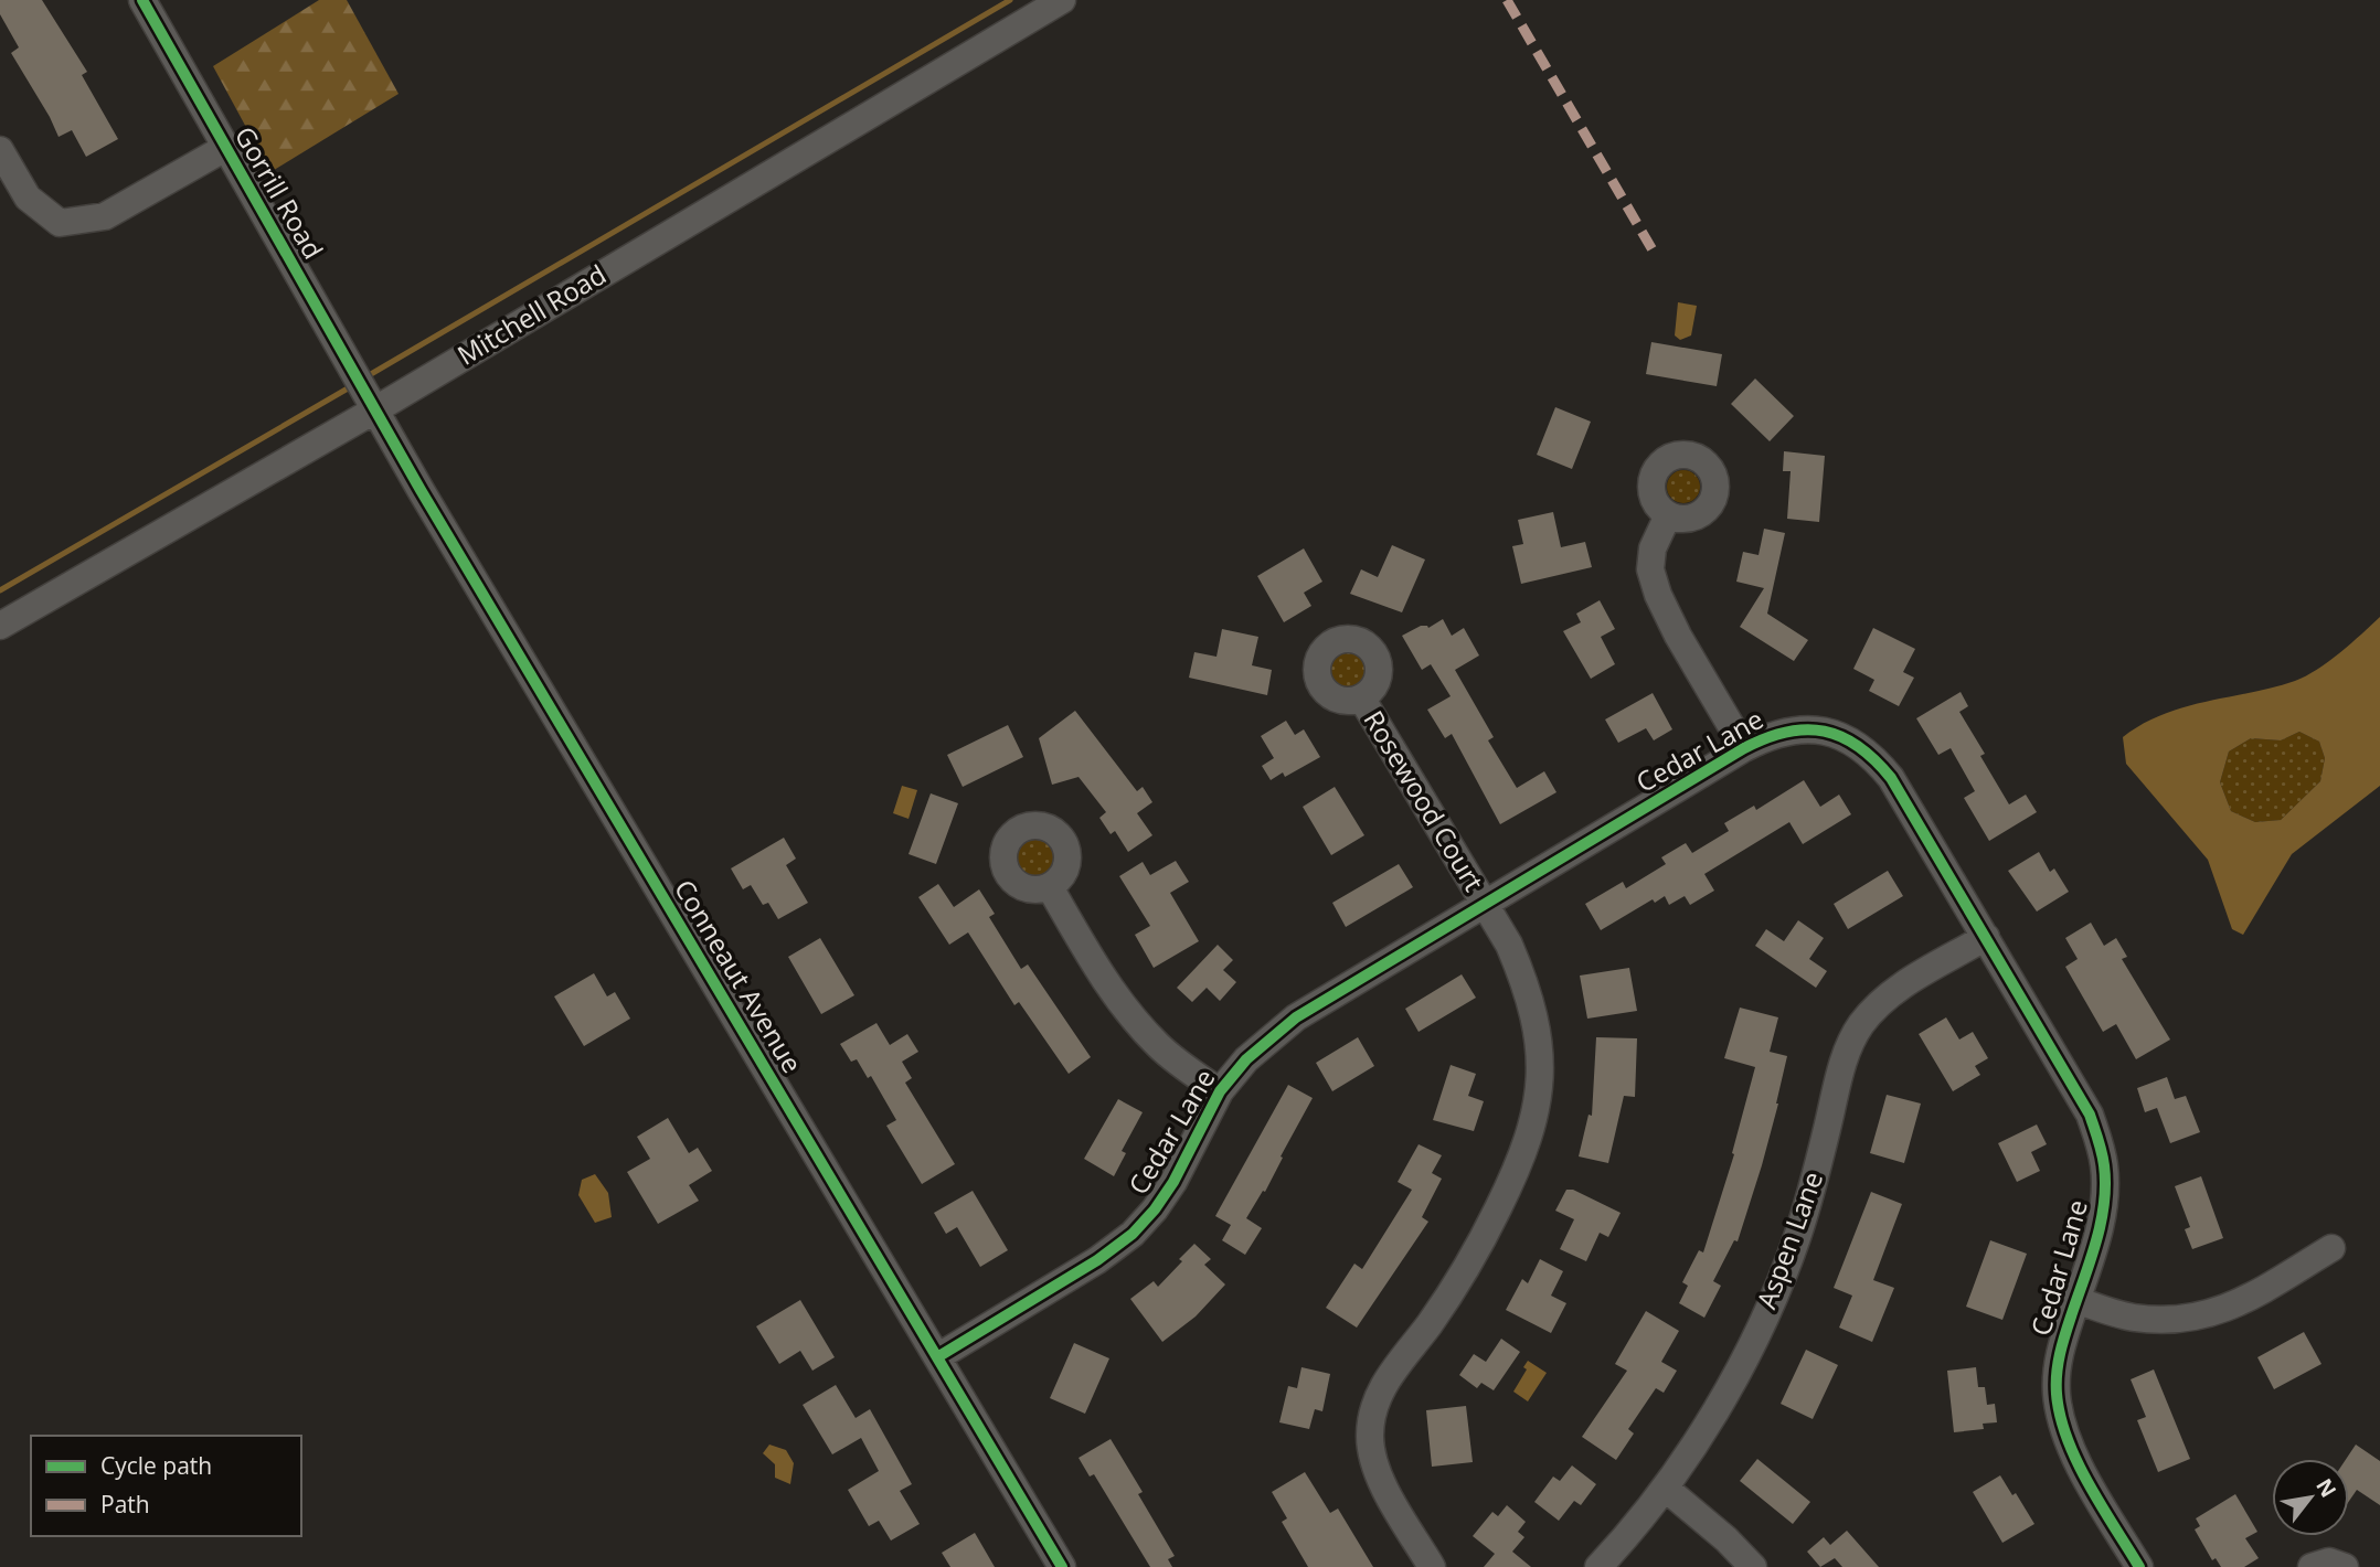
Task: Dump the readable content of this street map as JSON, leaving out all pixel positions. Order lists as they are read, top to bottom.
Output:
{
  "streets": {
    "street": [
      "Gorrill Road",
      "Mitchell Road",
      "Cedar Lane",
      "Rosewood Court",
      "Conneaut Avenue",
      "Aspen Lane"
    ]
  },
  "crossings": [
    ["Gorrill Road", "Mitchell Road"],
    ["Gorrill Road", "Conneaut Avenue"],
    ["Mitchell Road", "Conneaut Avenue"],
    ["Cedar Lane", "Rosewood Court"],
    ["Cedar Lane", "Conneaut Avenue"],
    ["Cedar Lane", "Aspen Lane"]
  ],
  "legend": ["Cycle path", "Path"],
  "north": "top right"
}
